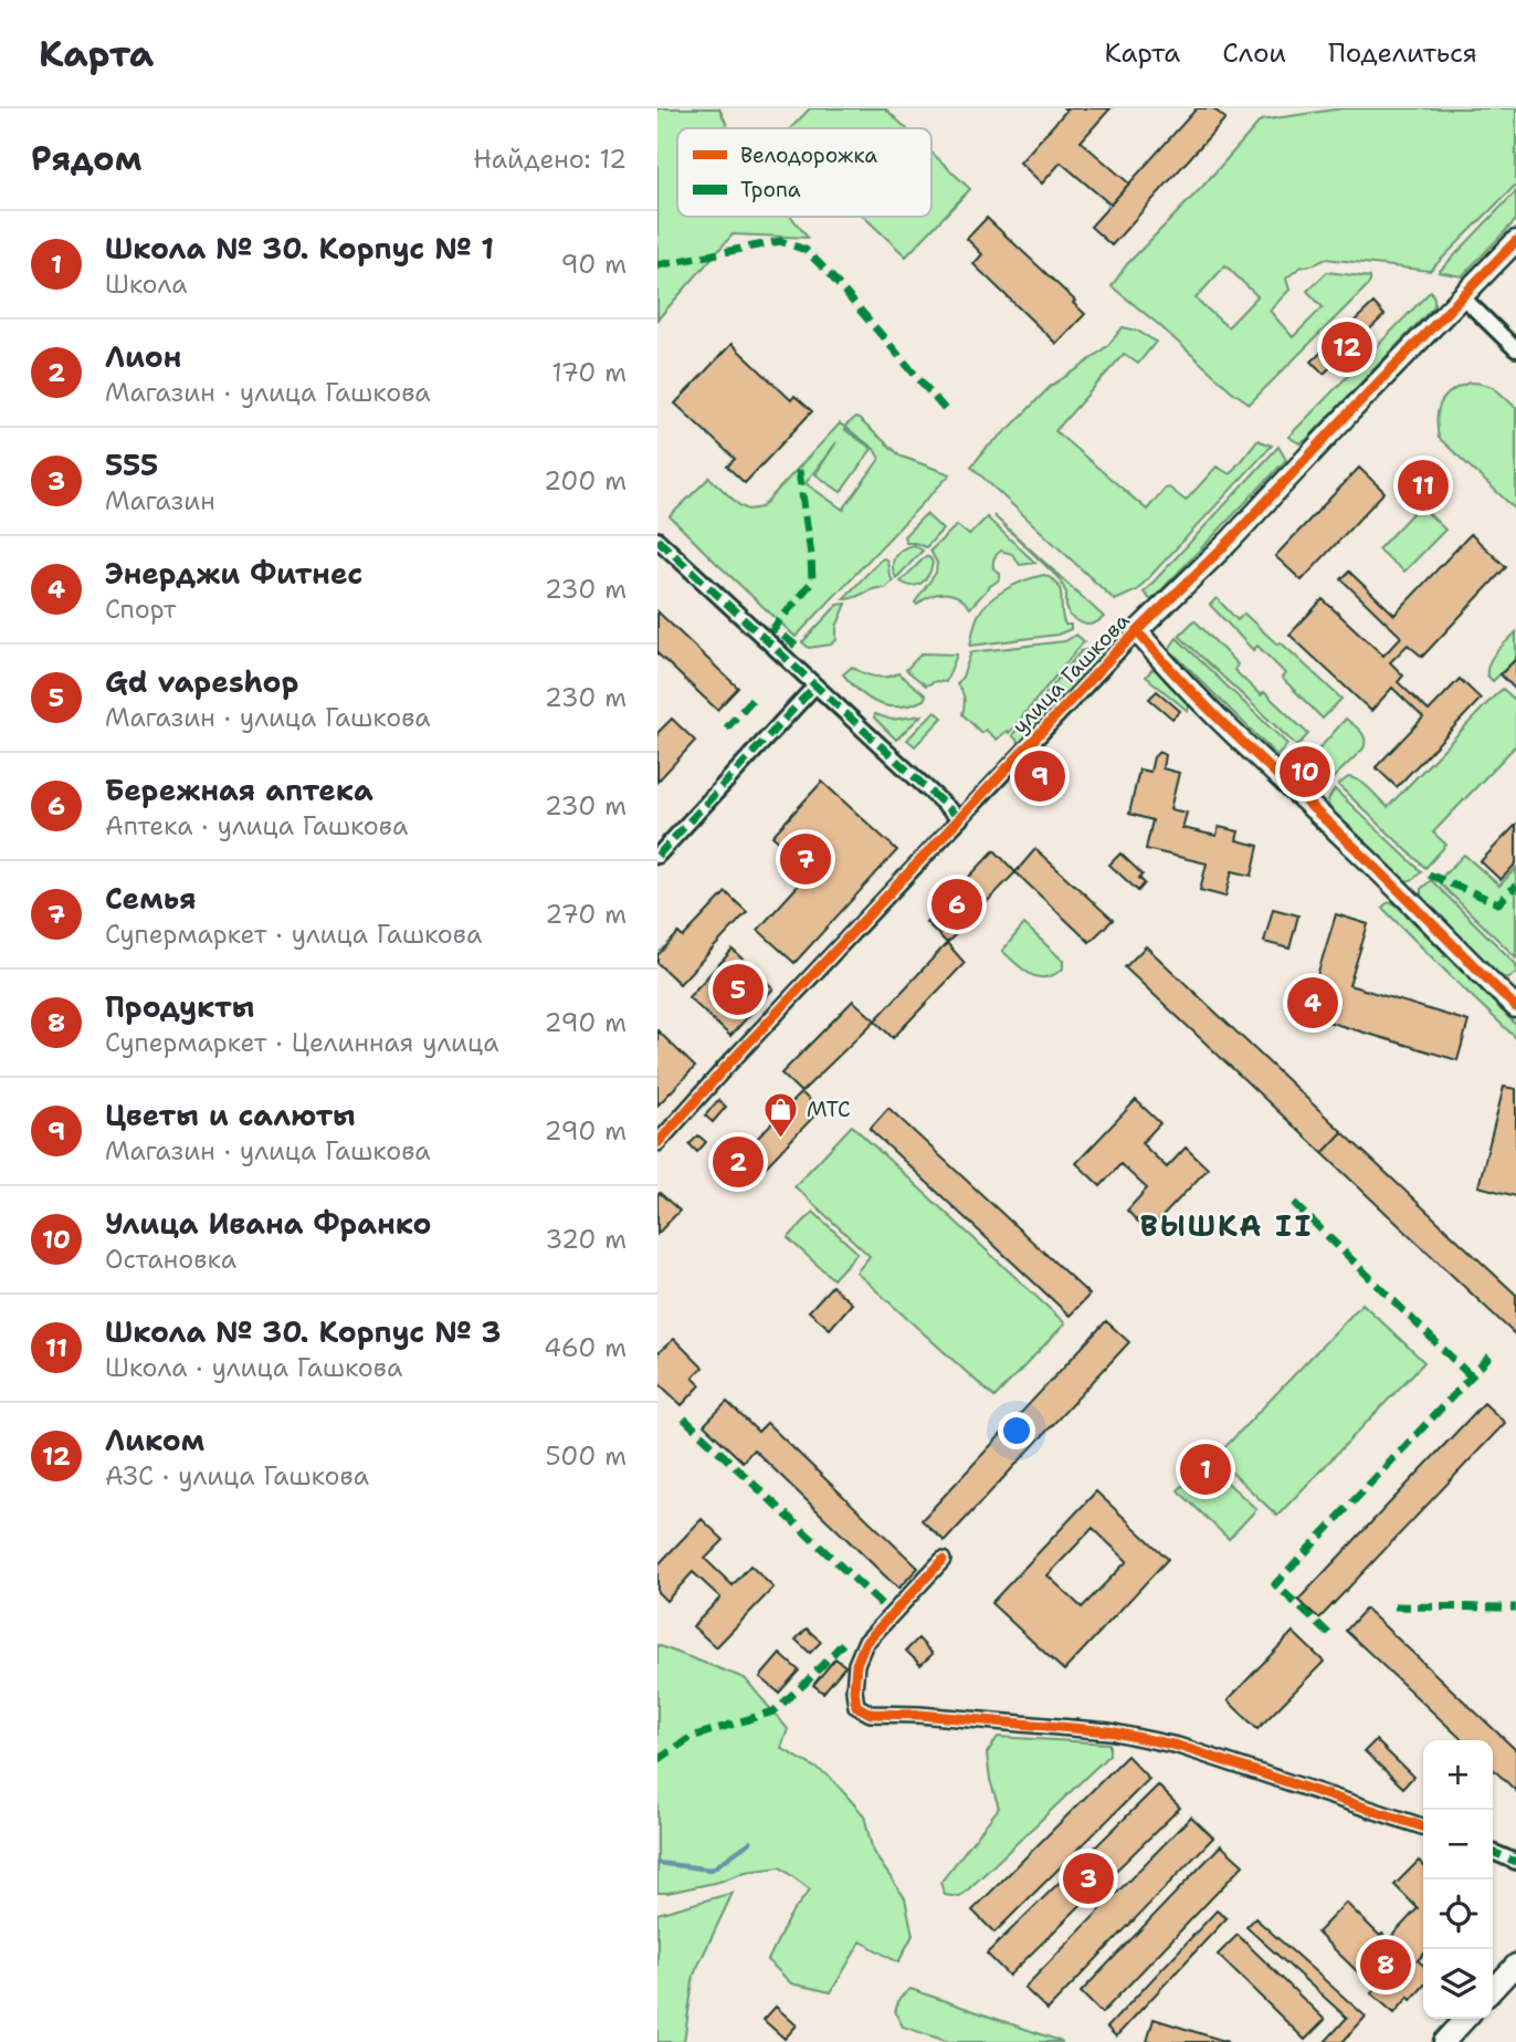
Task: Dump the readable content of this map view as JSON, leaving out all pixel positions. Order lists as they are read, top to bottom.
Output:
{
  "streets": {
    "street": ["улица Гашкова"]
  },
  "districts": ["ВЫШКА II"],
  "places": {
    "shop": ["МТС"]
  },
  "legend": ["Велодорожка", "Тропа"],
  "page": {
    "header": "Карта",
    "nav": ["Карта", "Слои", "Поделиться"],
    "heading": ["Рядом", "Найдено: 12"],
    "list": [
      {
        "mark": "1",
        "name": "Школа № 30. Корпус № 1",
        "note": "Школа",
        "value": "90 m"
      },
      {
        "mark": "2",
        "name": "Лион",
        "note": "Магазин · улица Гашкова",
        "value": "170 m"
      },
      {
        "mark": "3",
        "name": "555",
        "note": "Магазин",
        "value": "200 m"
      },
      {
        "mark": "4",
        "name": "Энерджи Фитнес",
        "note": "Спорт",
        "value": "230 m"
      },
      {
        "mark": "5",
        "name": "Gd vapeshop",
        "note": "Магазин · улица Гашкова",
        "value": "230 m"
      },
      {
        "mark": "6",
        "name": "Бережная аптека",
        "note": "Аптека · улица Гашкова",
        "value": "230 m"
      },
      {
        "mark": "7",
        "name": "Семья",
        "note": "Супермаркет · улица Гашкова",
        "value": "270 m"
      },
      {
        "mark": "8",
        "name": "Продукты",
        "note": "Супермаркет · Целинная улица",
        "value": "290 m"
      },
      {
        "mark": "9",
        "name": "Цветы и салюты",
        "note": "Магазин · улица Гашкова",
        "value": "290 m"
      },
      {
        "mark": "10",
        "name": "Улица Ивана Франко",
        "note": "Остановка",
        "value": "320 m"
      },
      {
        "mark": "11",
        "name": "Школа № 30. Корпус № 3",
        "note": "Школа · улица Гашкова",
        "value": "460 m"
      },
      {
        "mark": "12",
        "name": "Ликом",
        "note": "АЗС · улица Гашкова",
        "value": "500 m"
      }
    ],
    "pins": [
      "12",
      "11",
      "10",
      "9",
      "7",
      "6",
      "5",
      "4",
      "2",
      "1",
      "3",
      "8"
    ],
    "map_buttons": ["+", "−"]
  }
}
